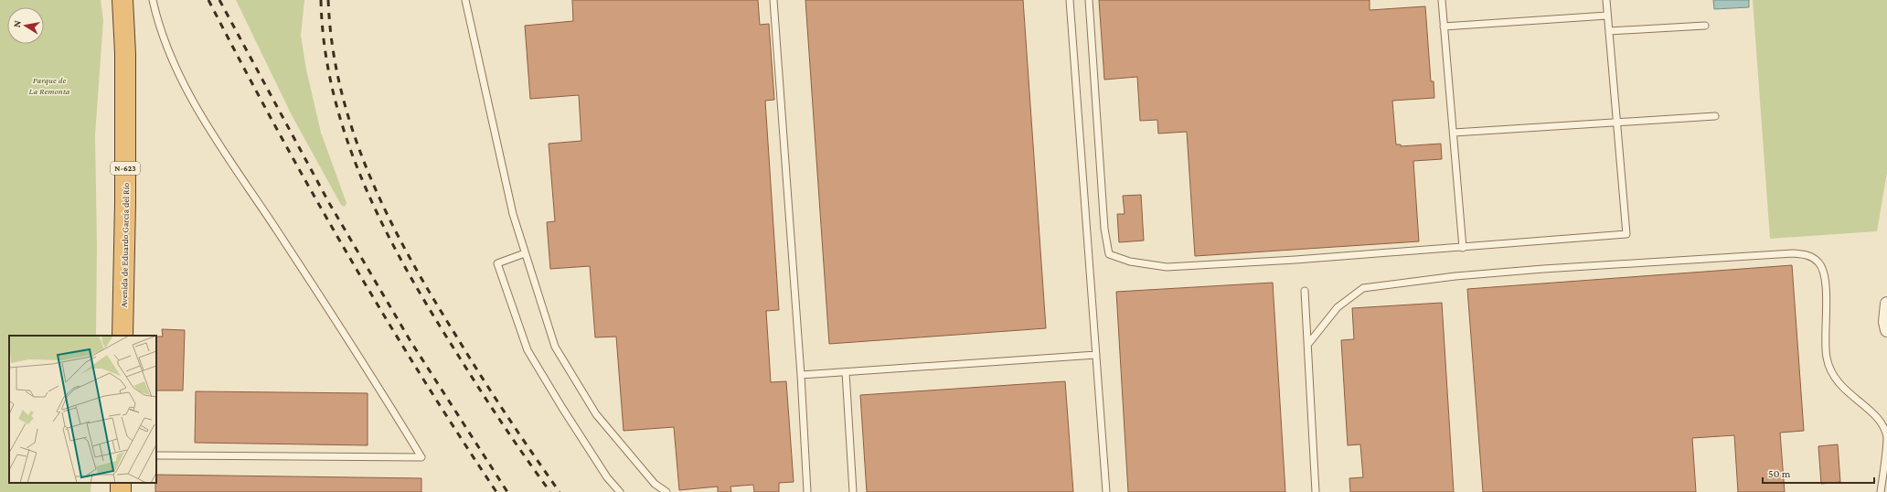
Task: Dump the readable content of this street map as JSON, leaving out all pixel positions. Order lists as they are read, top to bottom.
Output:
{
  "streets": {
    "highway": ["N-623", "Avenida de Eduardo García del Río"]
  },
  "parks": ["Parque de La Remonta"],
  "scale_bar": "50 m",
  "north": "left"
}
